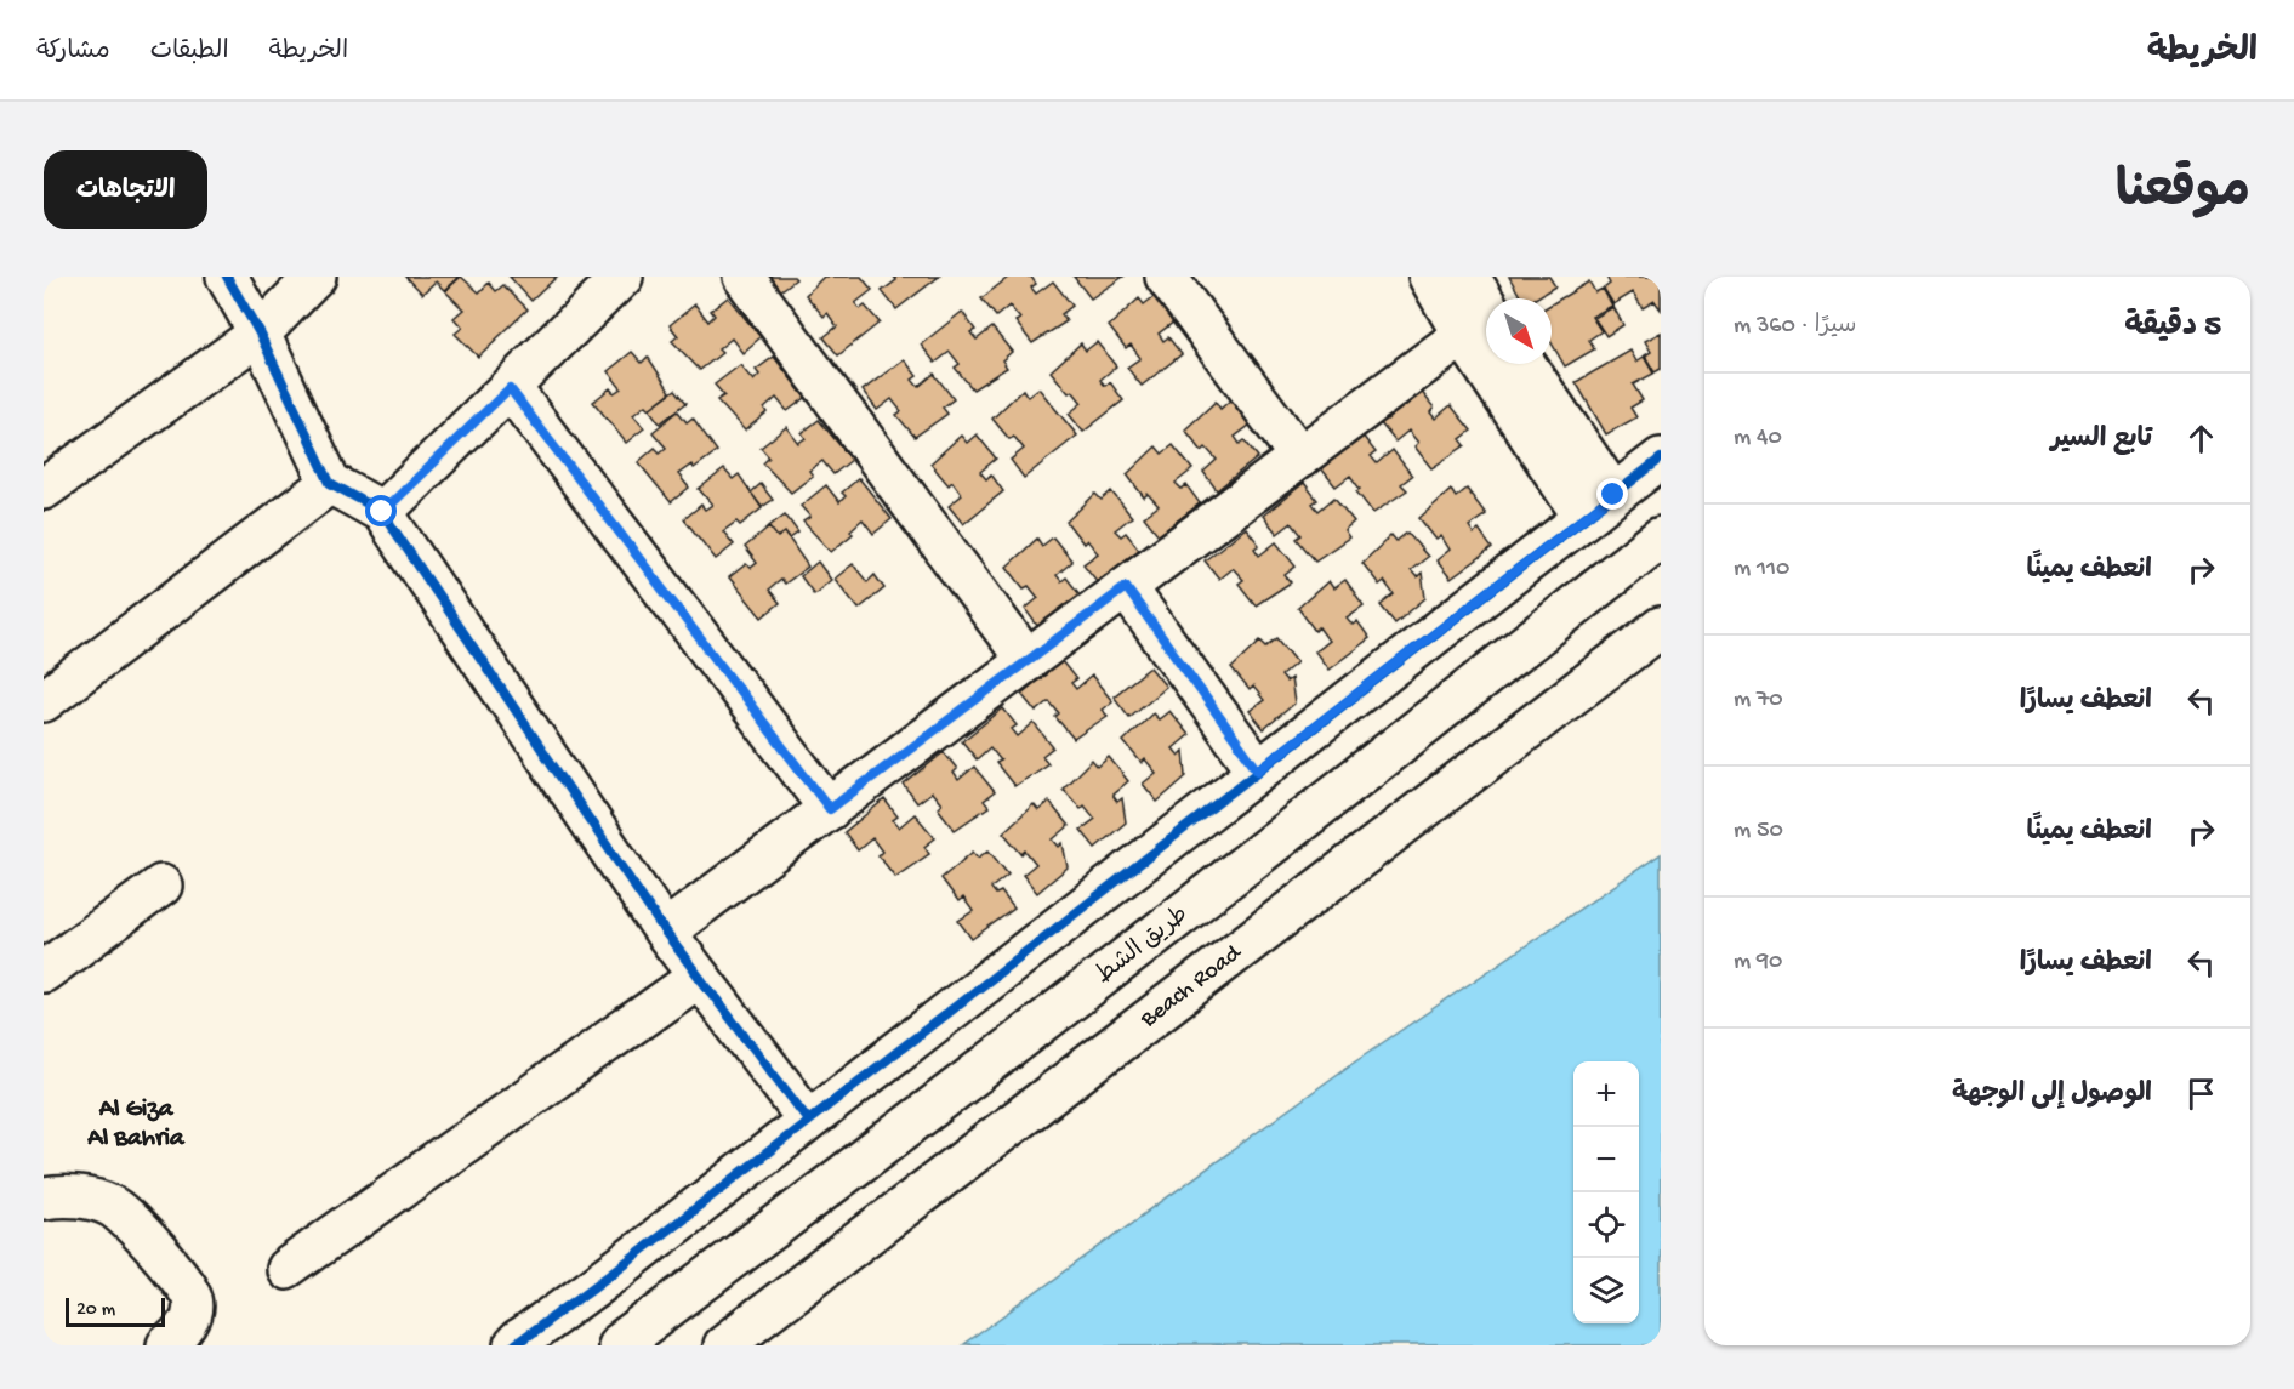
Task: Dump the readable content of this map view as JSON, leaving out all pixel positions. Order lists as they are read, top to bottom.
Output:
{
  "streets": {
    "street": ["طريق الشط", "Beach Road"]
  },
  "districts": ["Al Giza Al Bahria"],
  "scale_bar": "20 m",
  "north": "bottom right",
  "page": {
    "header": "الخريطة",
    "nav": ["الخريطة", "الطبقات", "مشاركة"],
    "title": "موقعنا",
    "buttons": "الاتجاهات",
    "heading": ["5 دقيقة", "سيرًا · 360 m"],
    "list": [
      ["تابع السير", "40 m"],
      ["انعطف يمينًا", "110 m"],
      ["انعطف يسارًا", "70 m"],
      ["انعطف يمينًا", "50 m"],
      ["انعطف يسارًا", "90 m"],
      "الوصول إلى الوجهة"
    ],
    "map_buttons": ["+", "−"],
    "scale": "20 m"
  }
}
